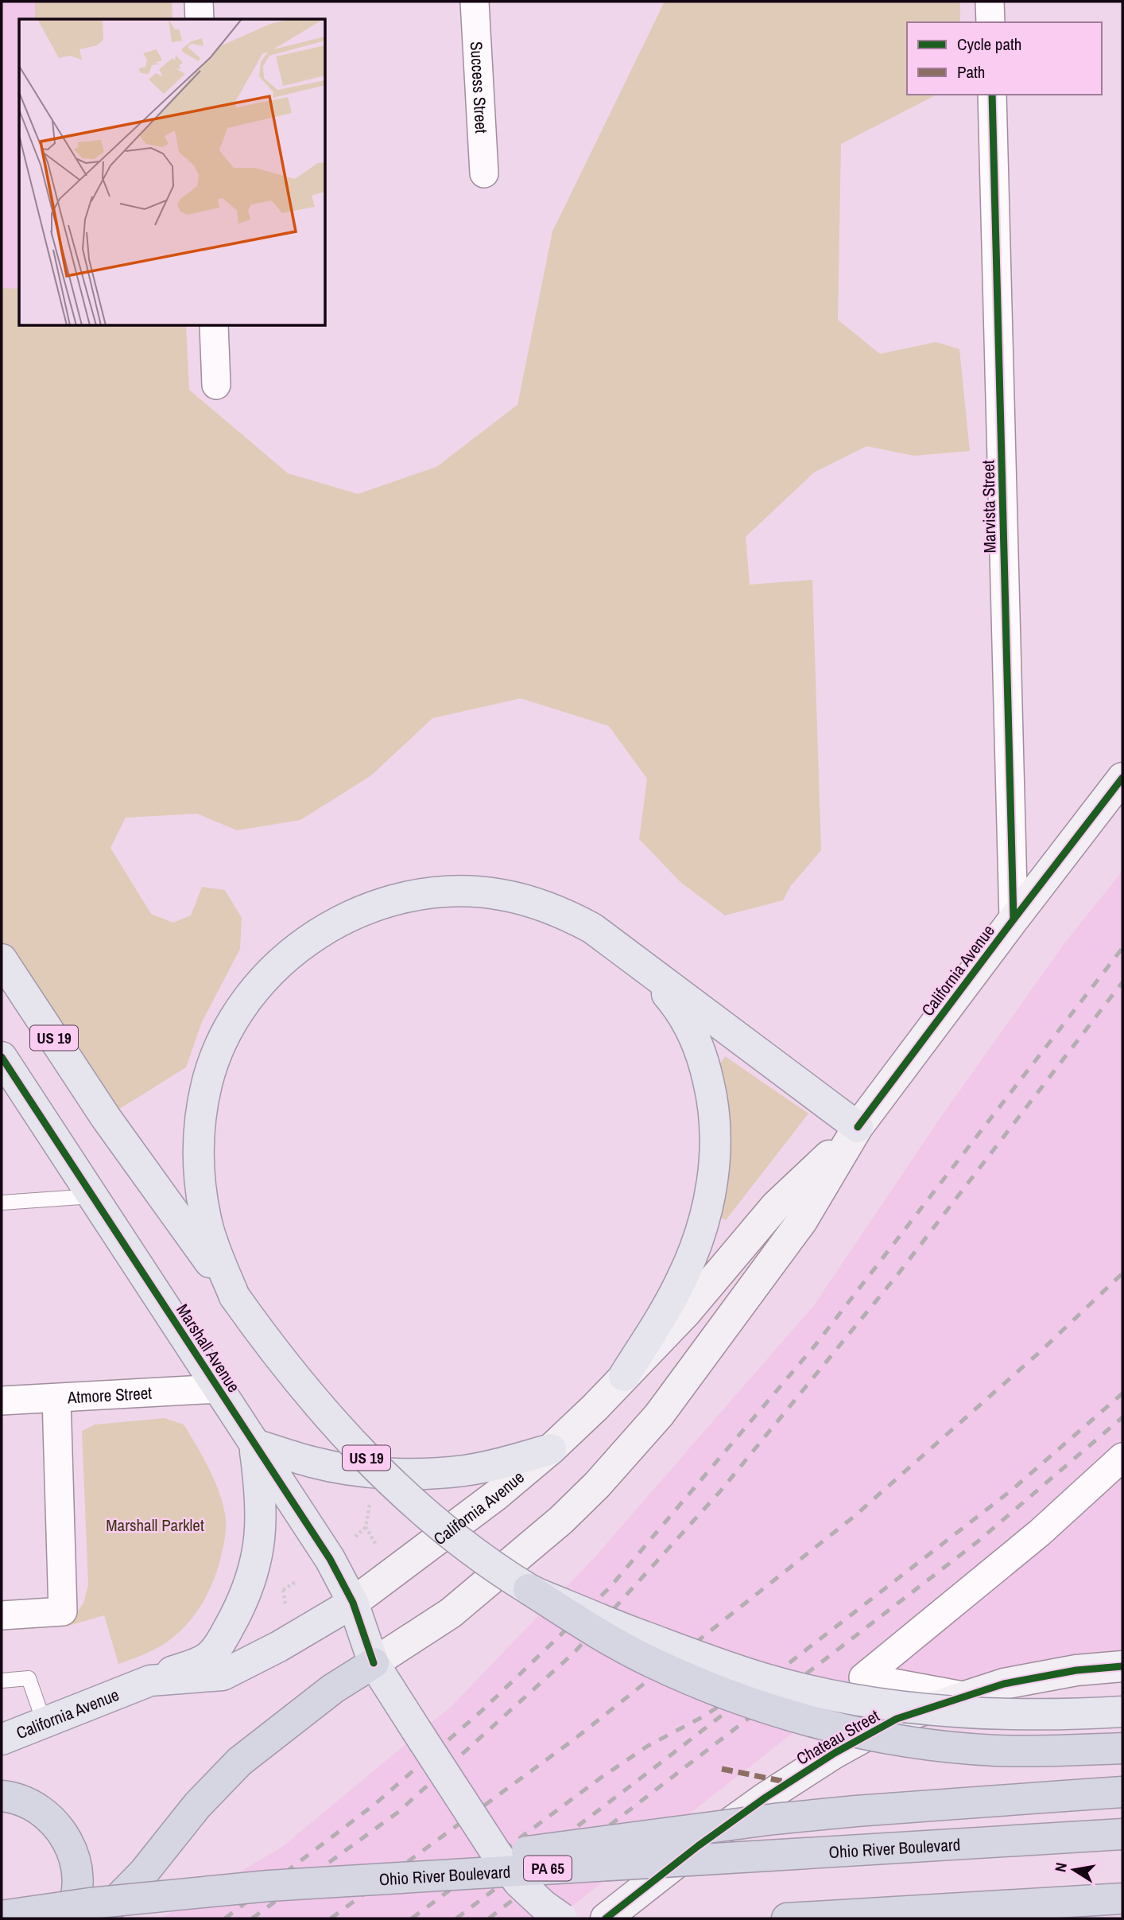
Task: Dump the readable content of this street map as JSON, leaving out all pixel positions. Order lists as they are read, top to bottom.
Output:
{
  "streets": {
    "highway": ["US 19", "Ohio River Boulevard", "PA 65"],
    "main road": ["California Avenue", "Marshall Avenue"],
    "street": [
      "Success Street",
      "Marvista Street",
      "Atmore Street",
      "Chateau Street"
    ]
  },
  "crossings": [
    ["Marvista Street", "California Avenue"],
    ["California Avenue", "Marshall Avenue"],
    ["Marshall Avenue", "Atmore Street"]
  ],
  "parks": ["Marshall Parklet"],
  "legend": ["Cycle path", "Path"],
  "north": "left"
}
